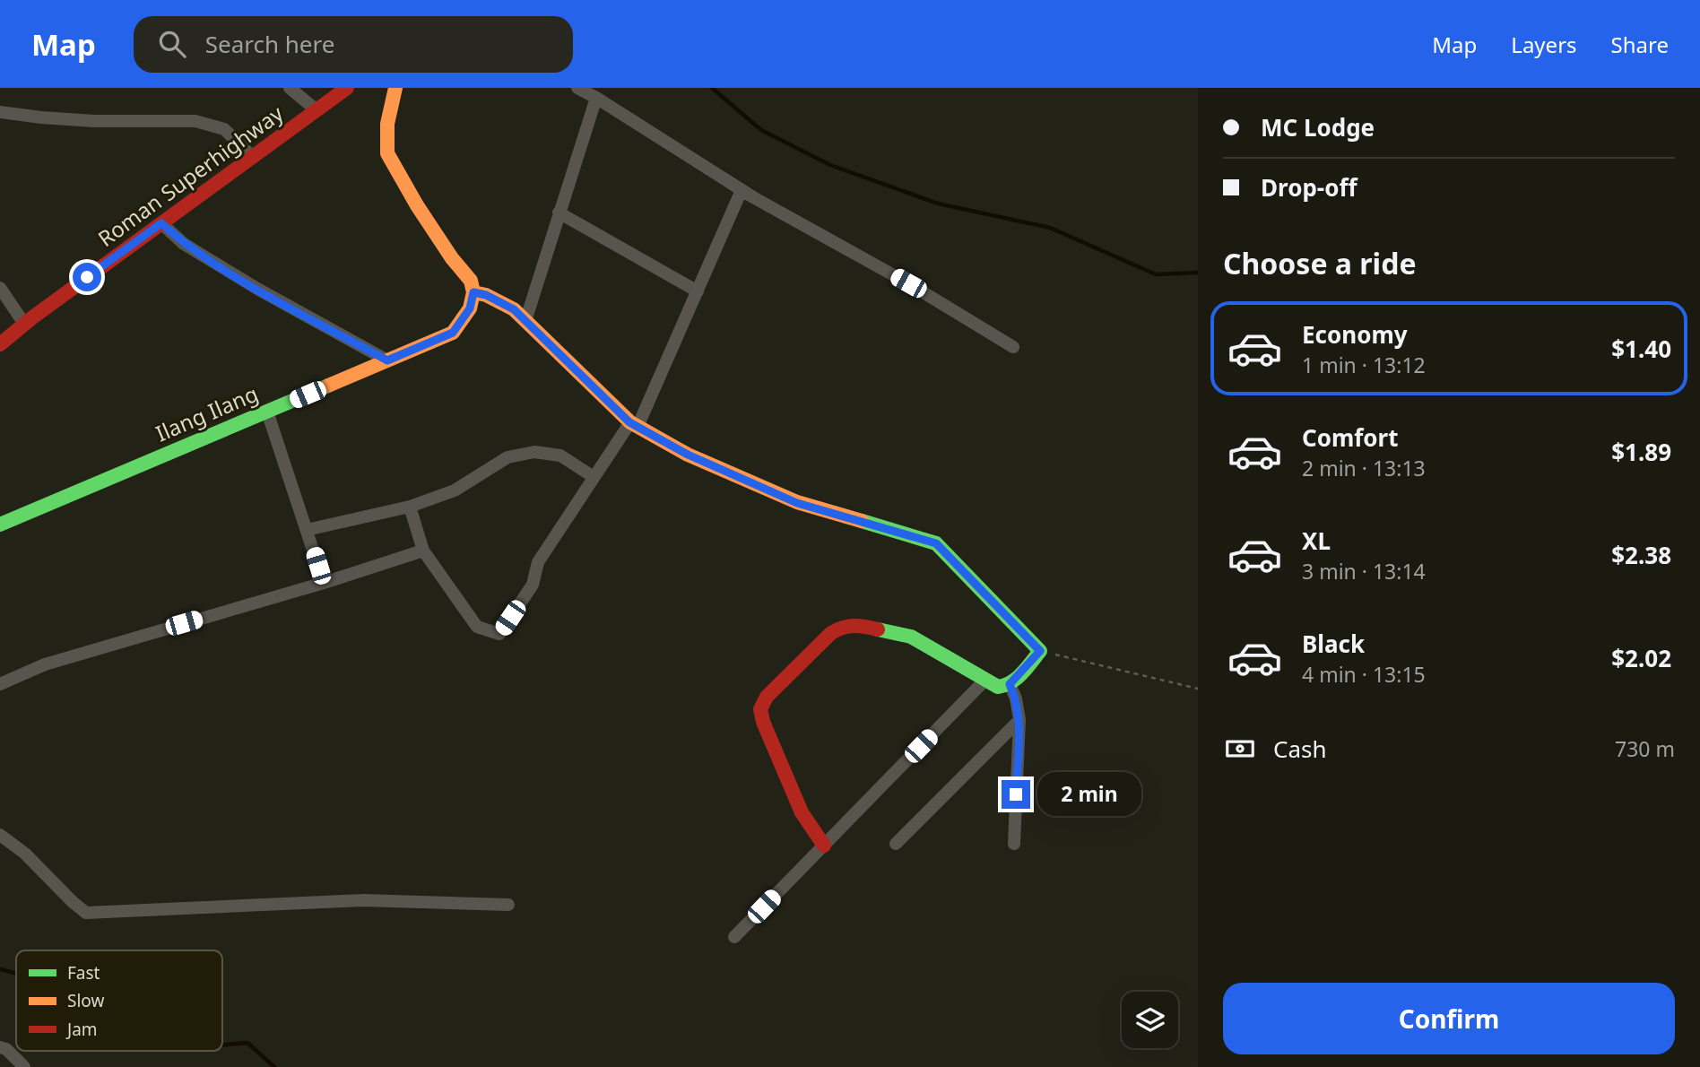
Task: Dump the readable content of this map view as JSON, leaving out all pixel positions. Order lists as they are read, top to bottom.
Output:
{
  "streets": {
    "street": ["Roman Superhighway", "Ilang Ilang"]
  },
  "legend": ["Fast", "Slow", "Jam"],
  "page": {
    "header": "Map",
    "search": "Search here",
    "nav": ["Map", "Layers", "Share"],
    "banner": ["MC Lodge", "Drop-off"],
    "heading": "Choose a ride",
    "list": [
      {
        "name": "Economy",
        "note": "1 min · 13:12",
        "value": "$1.40"
      },
      {
        "name": "Comfort",
        "note": "2 min · 13:13",
        "value": "$1.89"
      },
      {
        "name": "XL",
        "note": "3 min · 13:14",
        "value": "$2.38"
      },
      {
        "name": "Black",
        "note": "4 min · 13:15",
        "value": "$2.02"
      }
    ],
    "pay": ["Cash", "730 m"],
    "bubble": "2 min",
    "buttons": "Confirm"
  }
}
